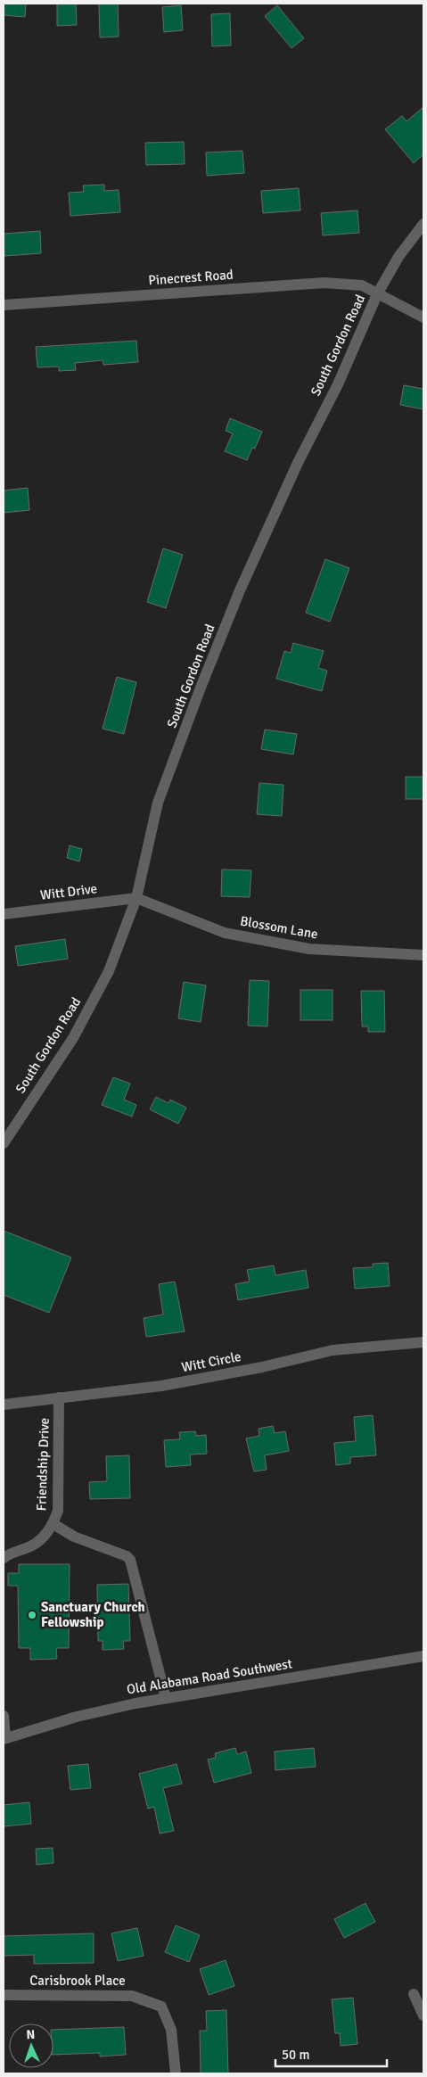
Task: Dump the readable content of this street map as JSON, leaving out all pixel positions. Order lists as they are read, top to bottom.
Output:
{
  "streets": {
    "street": [
      "Pinecrest Road",
      "South Gordon Road",
      "Witt Drive",
      "Blossom Lane",
      "Witt Circle",
      "Friendship Drive",
      "Old Alabama Road Southwest",
      "Carisbrook Place"
    ]
  },
  "crossings": [
    ["Pinecrest Road", "South Gordon Road"],
    ["South Gordon Road", "Witt Drive"],
    ["South Gordon Road", "Blossom Lane"],
    ["Witt Drive", "Blossom Lane"],
    ["Witt Circle", "Friendship Drive"]
  ],
  "places": ["Sanctuary Church Fellowship"],
  "scale_bar": "50 m",
  "north": "top"
}
